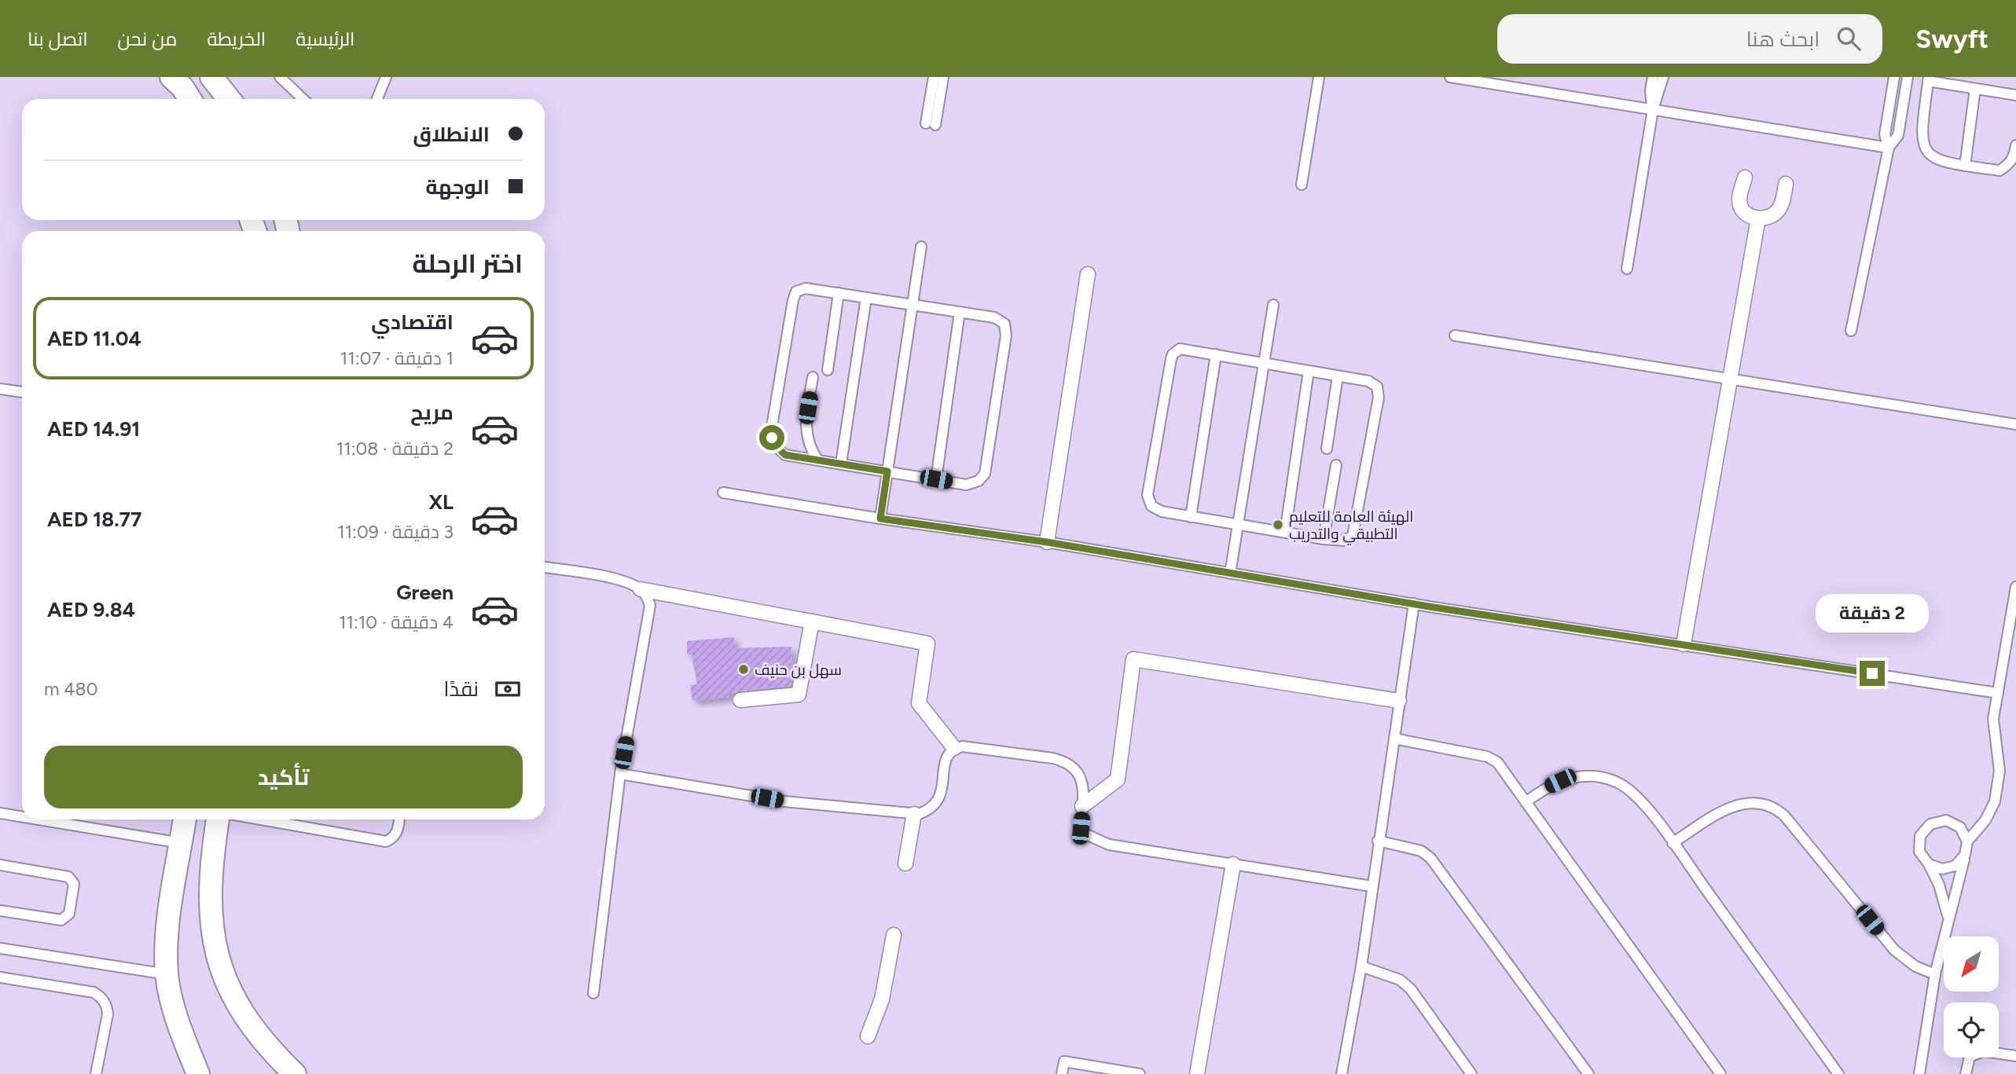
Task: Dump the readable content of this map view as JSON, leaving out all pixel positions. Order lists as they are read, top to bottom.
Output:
{
  "places": ["الهيئة العامة للتعليم التطبيقي والتدريب", "سهل بن حنيف"],
  "north": "bottom left",
  "page": {
    "header": "Swyft",
    "search": "ابحث هنا",
    "nav": [
      "الرئيسية",
      "الخريطة",
      "من نحن",
      "اتصل بنا"
    ],
    "banner": ["الانطلاق", "الوجهة"],
    "heading": "اختر الرحلة",
    "list": [
      {
        "name": "اقتصادي",
        "note": "1 دقيقة · 11:07",
        "value": "AED 11.04"
      },
      {
        "name": "مريح",
        "note": "2 دقيقة · 11:08",
        "value": "AED 14.91"
      },
      {
        "name": "XL",
        "note": "3 دقيقة · 11:09",
        "value": "AED 18.77"
      },
      {
        "name": "Green",
        "note": "4 دقيقة · 11:10",
        "value": "AED 9.84"
      }
    ],
    "bubble": "2 دقيقة",
    "pay": ["نقدًا", "480 m"],
    "buttons": "تأكيد"
  }
}
